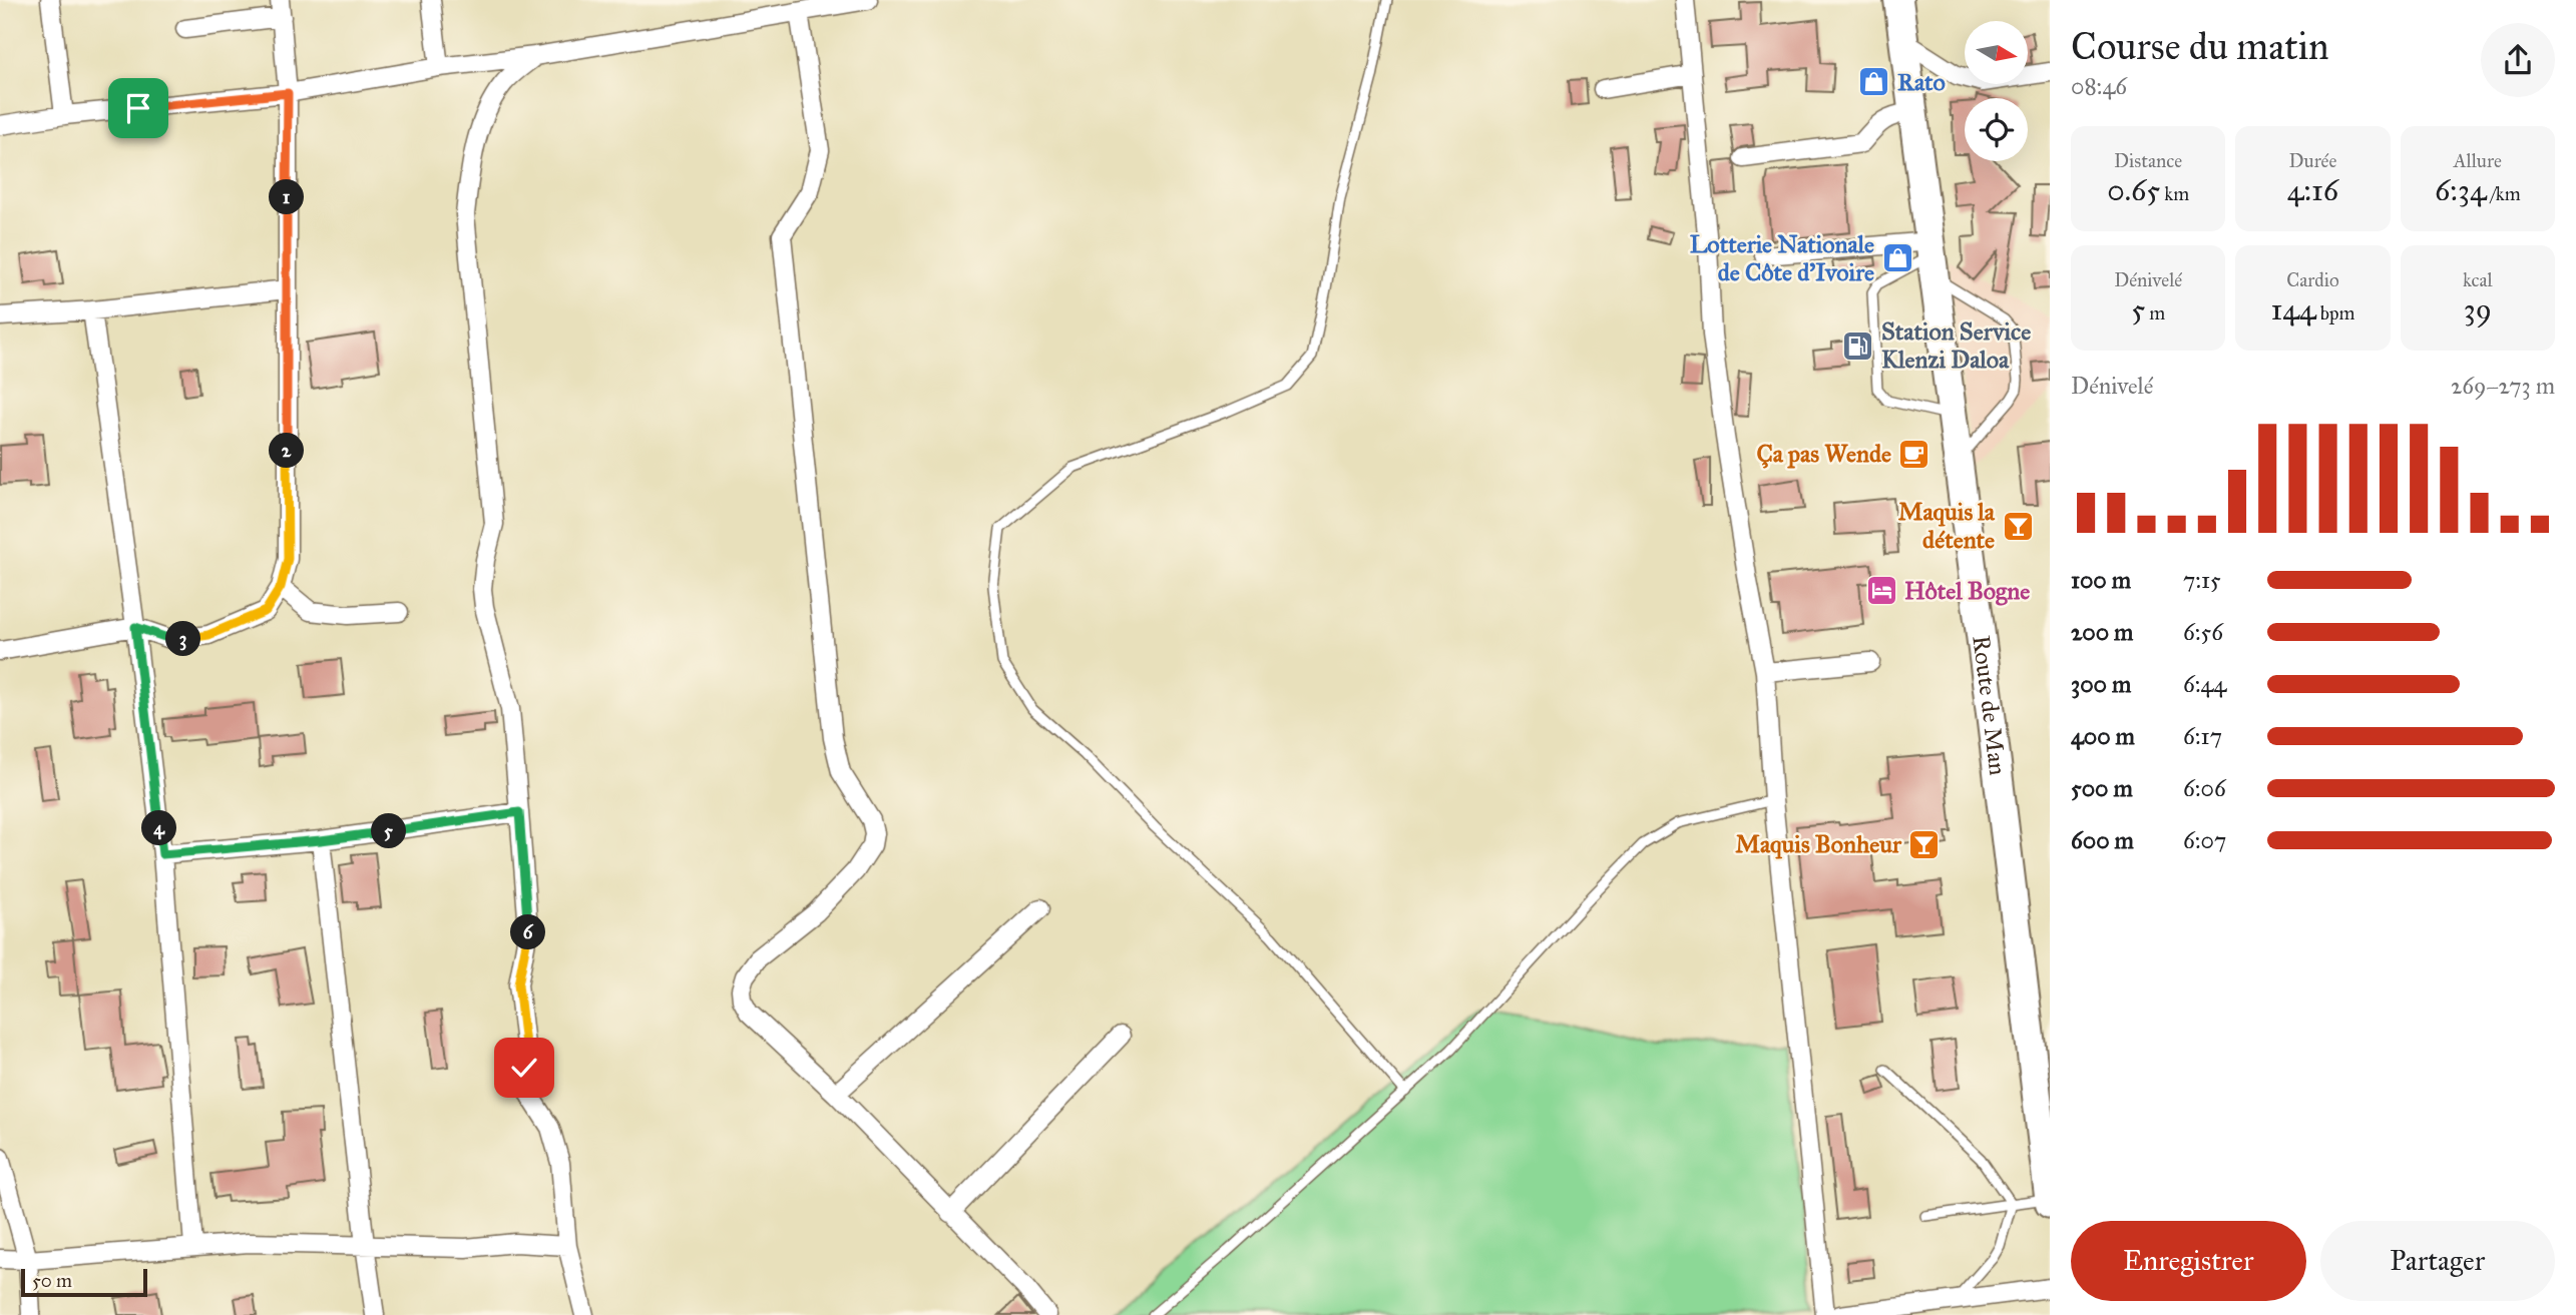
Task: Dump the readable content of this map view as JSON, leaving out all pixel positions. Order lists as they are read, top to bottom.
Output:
{
  "streets": {
    "highway": ["Route de Man"]
  },
  "places": {
    "shop": ["Rato", "Lotterie Nationale de Côte d'Ivoire"],
    "fuel station": ["Station Service Klenzi Daloa"],
    "cafe": ["Ça pas Wende"],
    "bar": ["Maquis la détente", "Maquis Bonheur"],
    "hotel": ["Hôtel Bogne"]
  },
  "scale_bar": "50 m",
  "north": "right",
  "page": {
    "heading": ["Course du matin", "08:46"],
    "stats": [
      ["Distance", "0.65 km"],
      ["Durée", "4:16"],
      ["Allure", "6:34 /km"],
      ["Dénivelé", "5 m"],
      ["Cardio", "144 bpm"],
      ["kcal", "39"]
    ],
    "pins": [
      "1",
      "2",
      "3",
      "4",
      "5",
      "6"
    ],
    "chart": ["Dénivelé", "269–273 m"],
    "list": [
      {
        "name": "100 m",
        "note": "7:15"
      },
      {
        "name": "200 m",
        "note": "6:56"
      },
      {
        "name": "300 m",
        "note": "6:44"
      },
      {
        "name": "400 m",
        "note": "6:17"
      },
      {
        "name": "500 m",
        "note": "6:06"
      },
      {
        "name": "600 m",
        "note": "6:07"
      }
    ],
    "buttons": ["Enregistrer", "Partager"],
    "scale": "50 m"
  }
}
